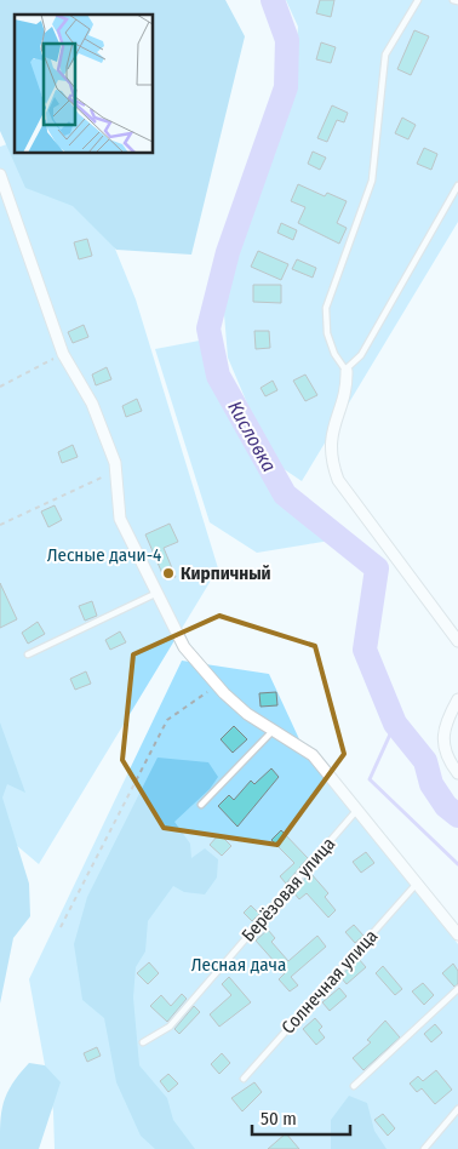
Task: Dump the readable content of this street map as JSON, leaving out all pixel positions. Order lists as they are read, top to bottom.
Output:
{
  "streets": {
    "lane": ["Берёзовая улица", "Солнечная улица"]
  },
  "water": ["Кисловка"],
  "parks": ["Лесные дачи-4", "Лесная дача"],
  "places": ["Кирпичный"],
  "scale_bar": "50 m"
}
